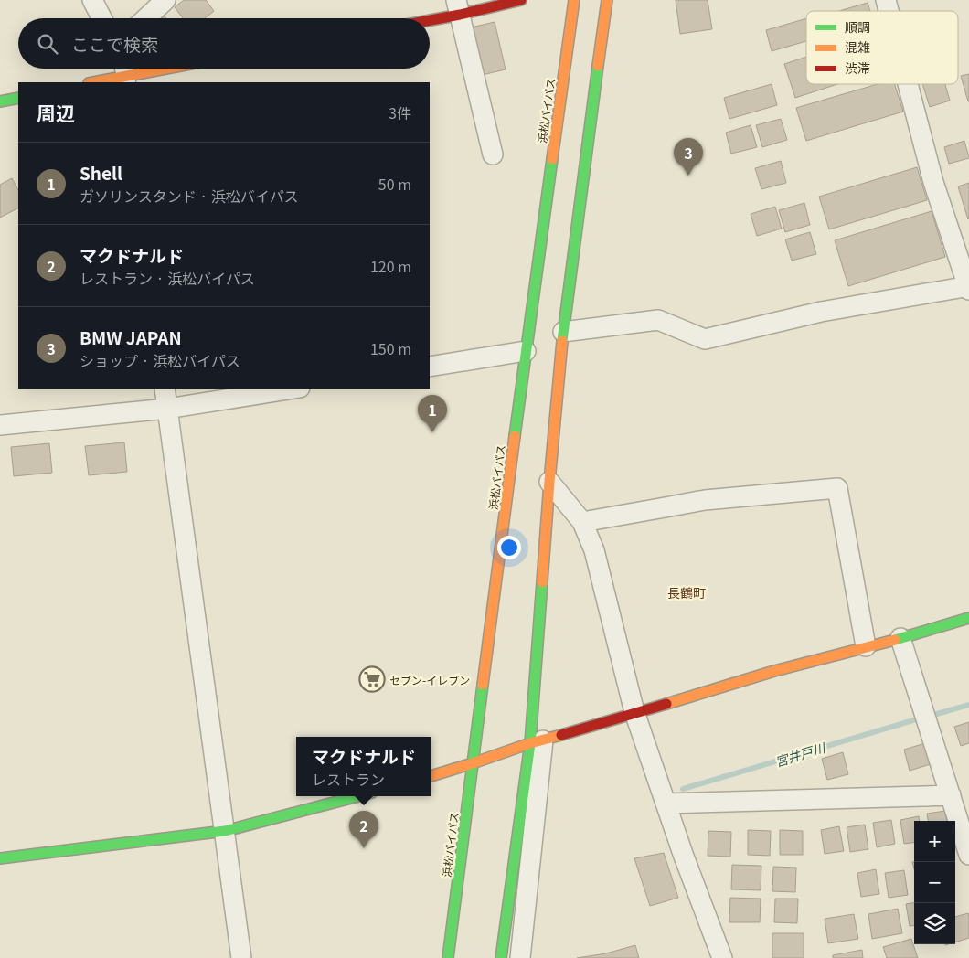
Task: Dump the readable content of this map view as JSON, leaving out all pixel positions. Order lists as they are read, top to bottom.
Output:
{
  "streets": {
    "main road": ["浜松バイパス"]
  },
  "districts": ["長鶴町"],
  "water": ["宮井戸川"],
  "places": {
    "supermarket": ["セブン-イレブン"]
  },
  "legend": ["順調", "混雑", "渋滞"],
  "page": {
    "search": "ここで検索",
    "heading": ["周辺", "3件"],
    "pins": ["3", "1", "2"],
    "list": [
      {
        "mark": "1",
        "name": "Shell",
        "note": "ガソリンスタンド · 浜松バイパス",
        "value": "50 m"
      },
      {
        "mark": "2",
        "name": "マクドナルド",
        "note": "レストラン · 浜松バイパス",
        "value": "120 m"
      },
      {
        "mark": "3",
        "name": "BMW JAPAN",
        "note": "ショップ · 浜松バイパス",
        "value": "150 m"
      }
    ],
    "popup": ["マクドナルド", "レストラン"],
    "map_buttons": ["+", "−"]
  }
}
